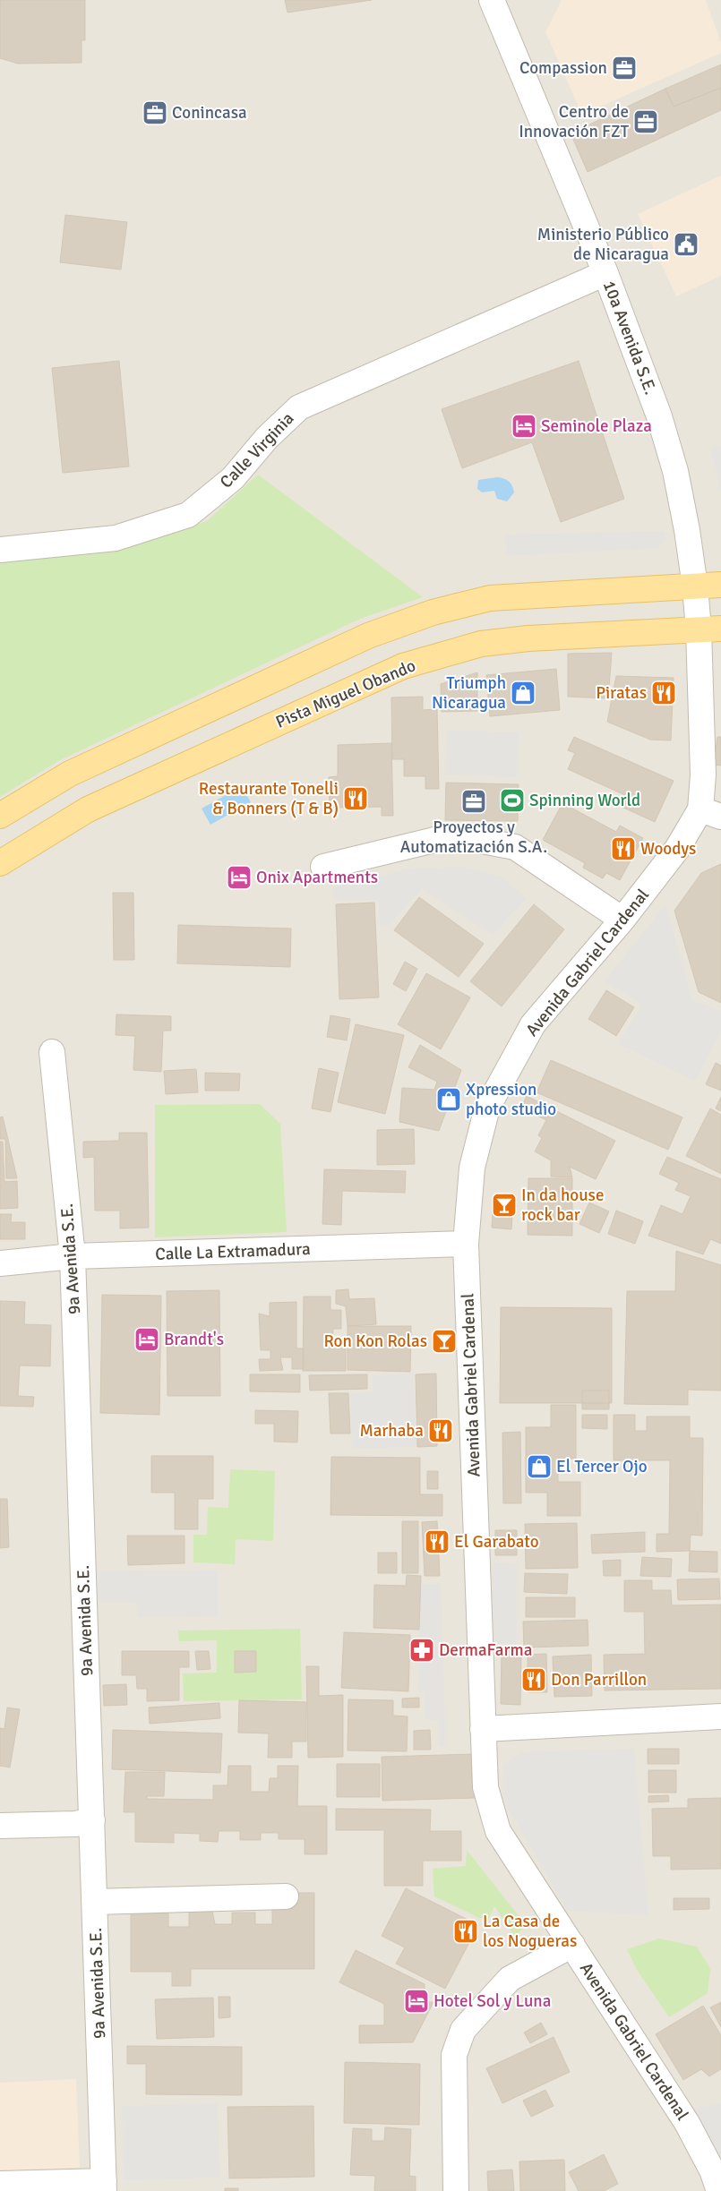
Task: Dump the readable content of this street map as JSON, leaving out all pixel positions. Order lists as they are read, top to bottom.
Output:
{
  "streets": {
    "main road": ["Pista Miguel Obando"],
    "street": [
      "10a Avenida S.E.",
      "Calle Virginia",
      "Avenida Gabriel Cardenal",
      "Calle La Extramadura",
      "9a Avenida S.E."
    ]
  },
  "crossings": [
    ["10a Avenida S.E.", "Calle Virginia"],
    ["10a Avenida S.E.", "Avenida Gabriel Cardenal"],
    ["Pista Miguel Obando", "Avenida Gabriel Cardenal"],
    ["Avenida Gabriel Cardenal", "Calle La Extramadura"],
    ["Calle La Extramadura", "9a Avenida S.E."]
  ],
  "places": {
    "office": [
      "Compassion",
      "Conincasa",
      "Centro de Innovación FZT",
      "Proyectos y Automatización S.A."
    ],
    "public building": ["Ministerio Público de Nicaragua"],
    "hotel": [
      "Seminole Plaza",
      "Onix Apartments",
      "Brandt's",
      "Hotel Sol y Luna"
    ],
    "shop": ["Triumph Nicaragua", "Xpression photo studio", "El Tercer Ojo"],
    "restaurant": [
      "Piratas",
      "Restaurante Tonelli & Bonners (T & B)",
      "Woodys",
      "Marhaba",
      "El Garabato",
      "Don Parrillon",
      "La Casa de los Nogueras"
    ],
    "sports": ["Spinning World"],
    "bar": ["In da house rock bar", "Ron Kon Rolas"],
    "pharmacy": ["DermaFarma"]
  }
}
